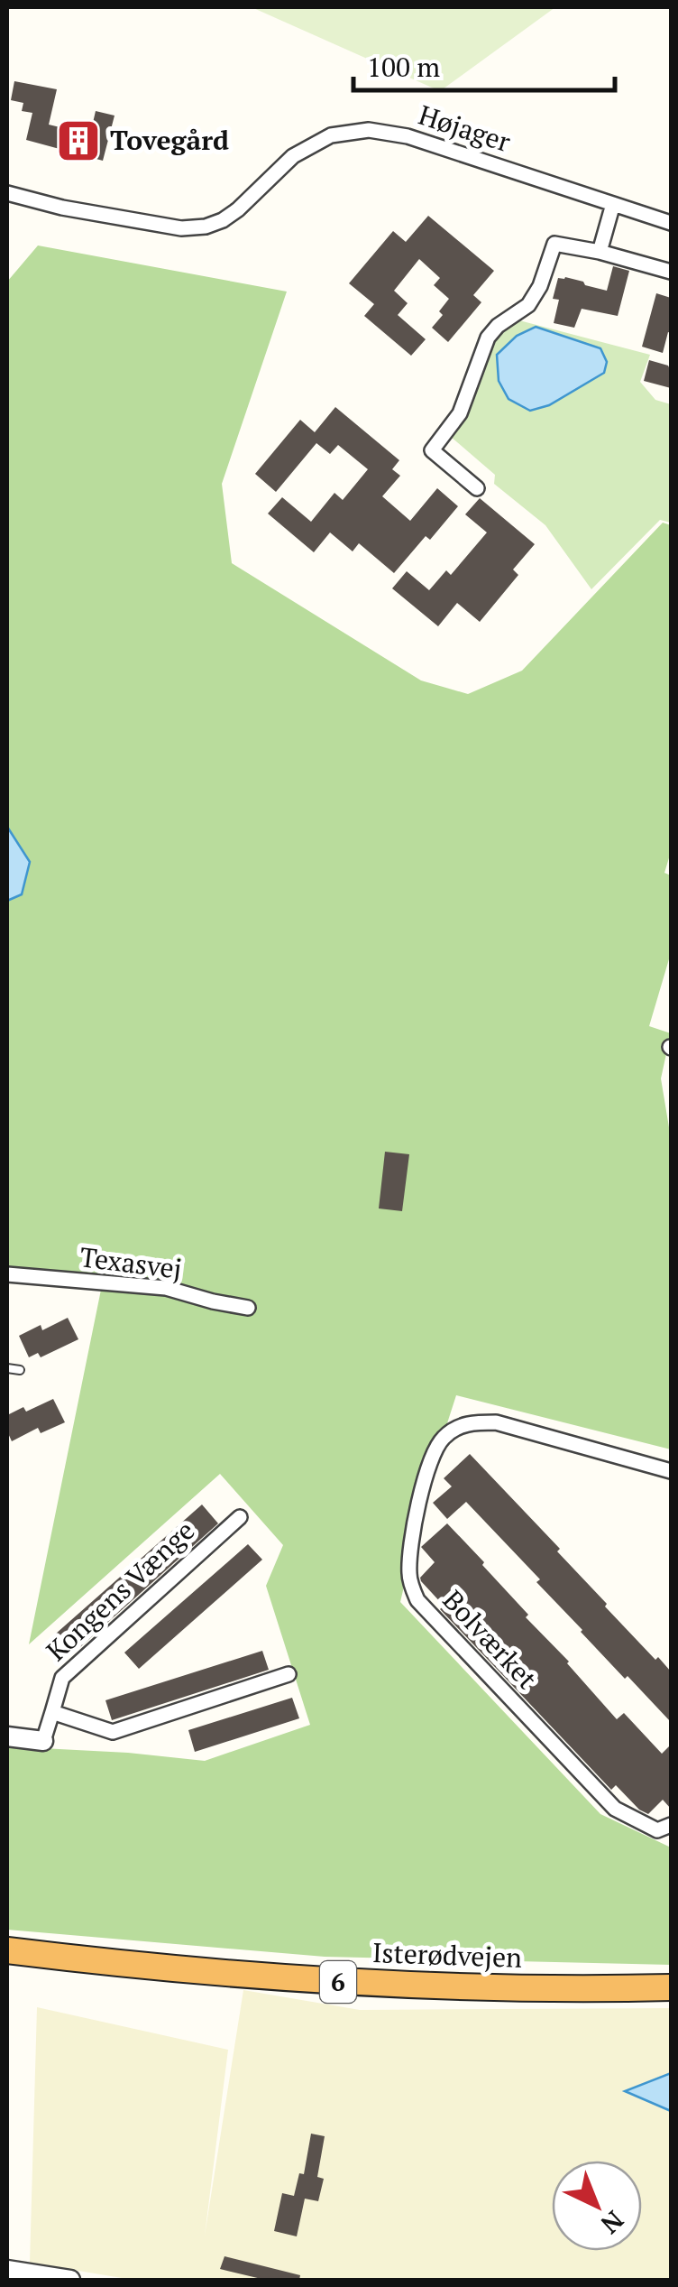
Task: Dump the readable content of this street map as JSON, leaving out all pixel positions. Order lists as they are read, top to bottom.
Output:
{
  "streets": {
    "highway": ["Isterødvejen", "6"],
    "street": [
      "Højager",
      "Texasvej",
      "Kongens Vænge",
      "Bolværket"
    ]
  },
  "places": {
    "building": ["Tovegård"]
  },
  "scale_bar": "100 m",
  "north": "bottom right"
}
